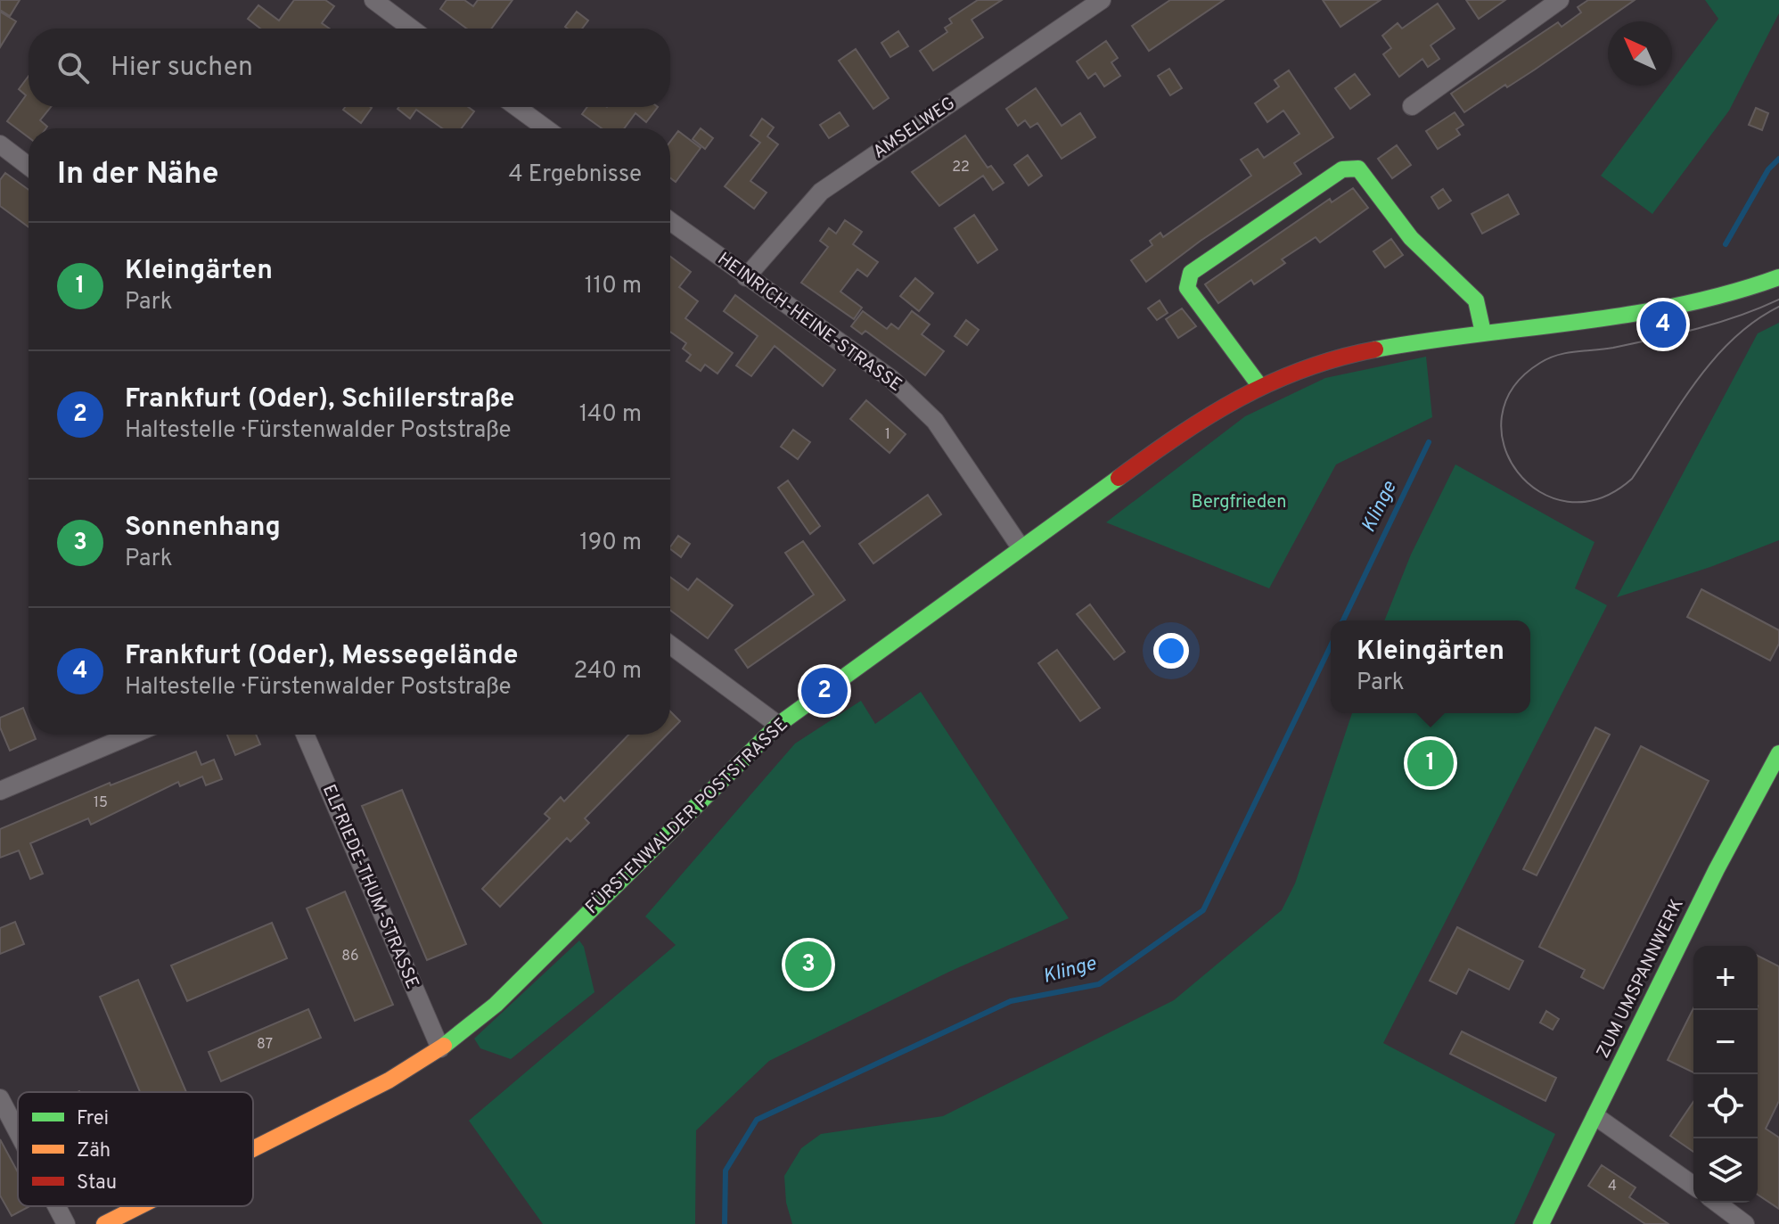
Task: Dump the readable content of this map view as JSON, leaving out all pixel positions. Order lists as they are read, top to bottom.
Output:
{
  "streets": {
    "street": [
      "AMSELWEG",
      "HEINRICH-HEINE-STRASSE",
      "FÜRSTENWALDER POSTSTRASSE",
      "ELFRIEDE-THUM-STRASSE",
      "ZUM UMSPANNWERK"
    ]
  },
  "crossings": [
    ["AMSELWEG", "HEINRICH-HEINE-STRASSE"],
    ["HEINRICH-HEINE-STRASSE", "FÜRSTENWALDER POSTSTRASSE"],
    ["FÜRSTENWALDER POSTSTRASSE", "ELFRIEDE-THUM-STRASSE"]
  ],
  "water": ["Klinge"],
  "parks": ["Bergfrieden"],
  "house_numbers": [
    "22",
    "1",
    "15",
    "86",
    "87",
    "4"
  ],
  "legend": ["Frei", "Zäh", "Stau"],
  "north": "top left",
  "page": {
    "search": "Hier suchen",
    "heading": ["In der Nähe", "4 Ergebnisse"],
    "list": [
      {
        "mark": "1",
        "name": "Kleingärten",
        "note": "Park",
        "value": "110 m"
      },
      {
        "mark": "2",
        "name": "Frankfurt (Oder), Schillerstraße",
        "note": "Haltestelle · Fürstenwalder Poststraße",
        "value": "140 m"
      },
      {
        "mark": "3",
        "name": "Sonnenhang",
        "note": "Park",
        "value": "190 m"
      },
      {
        "mark": "4",
        "name": "Frankfurt (Oder), Messegelände",
        "note": "Haltestelle · Fürstenwalder Poststraße",
        "value": "240 m"
      }
    ],
    "pins": [
      "4",
      "2",
      "1",
      "3"
    ],
    "popup": ["Kleingärten", "Park"],
    "map_buttons": ["+", "−"]
  }
}
